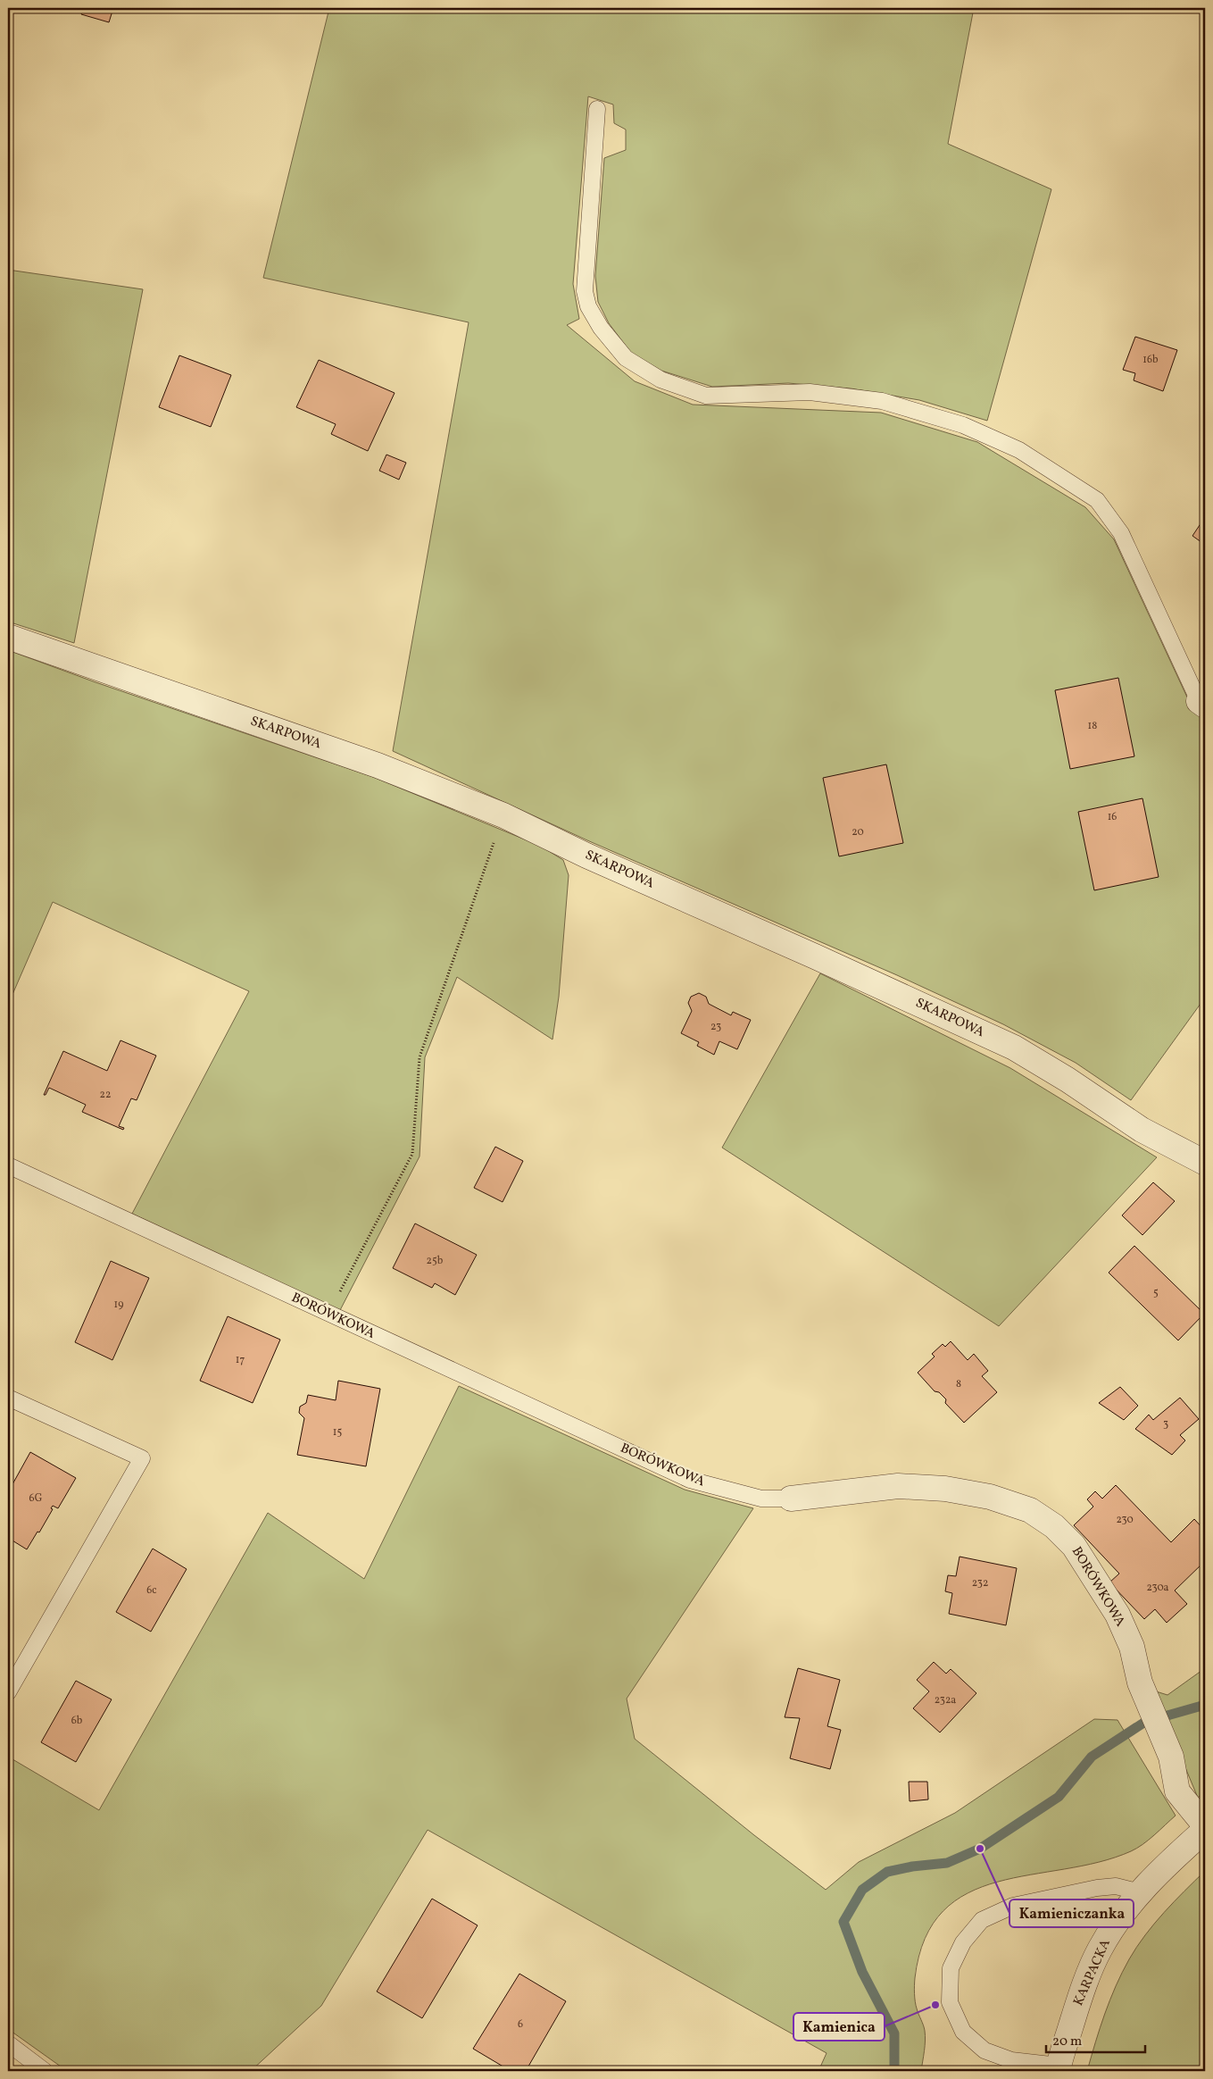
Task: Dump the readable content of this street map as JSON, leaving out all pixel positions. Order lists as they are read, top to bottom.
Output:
{
  "streets": {
    "street": ["SKARPOWA", "BORÓWKOWA", "KARPACKA"]
  },
  "places": ["Kamieniczanka", "Kamienica"],
  "house_numbers": [
    "16b",
    "18",
    "16",
    "20",
    "23",
    "22",
    "25b",
    "5",
    "19",
    "17",
    "8",
    "3",
    "15",
    "6G",
    "230",
    "232",
    "230a",
    "6c",
    "232a",
    "6b",
    "6"
  ],
  "scale_bar": "20 m"
}
